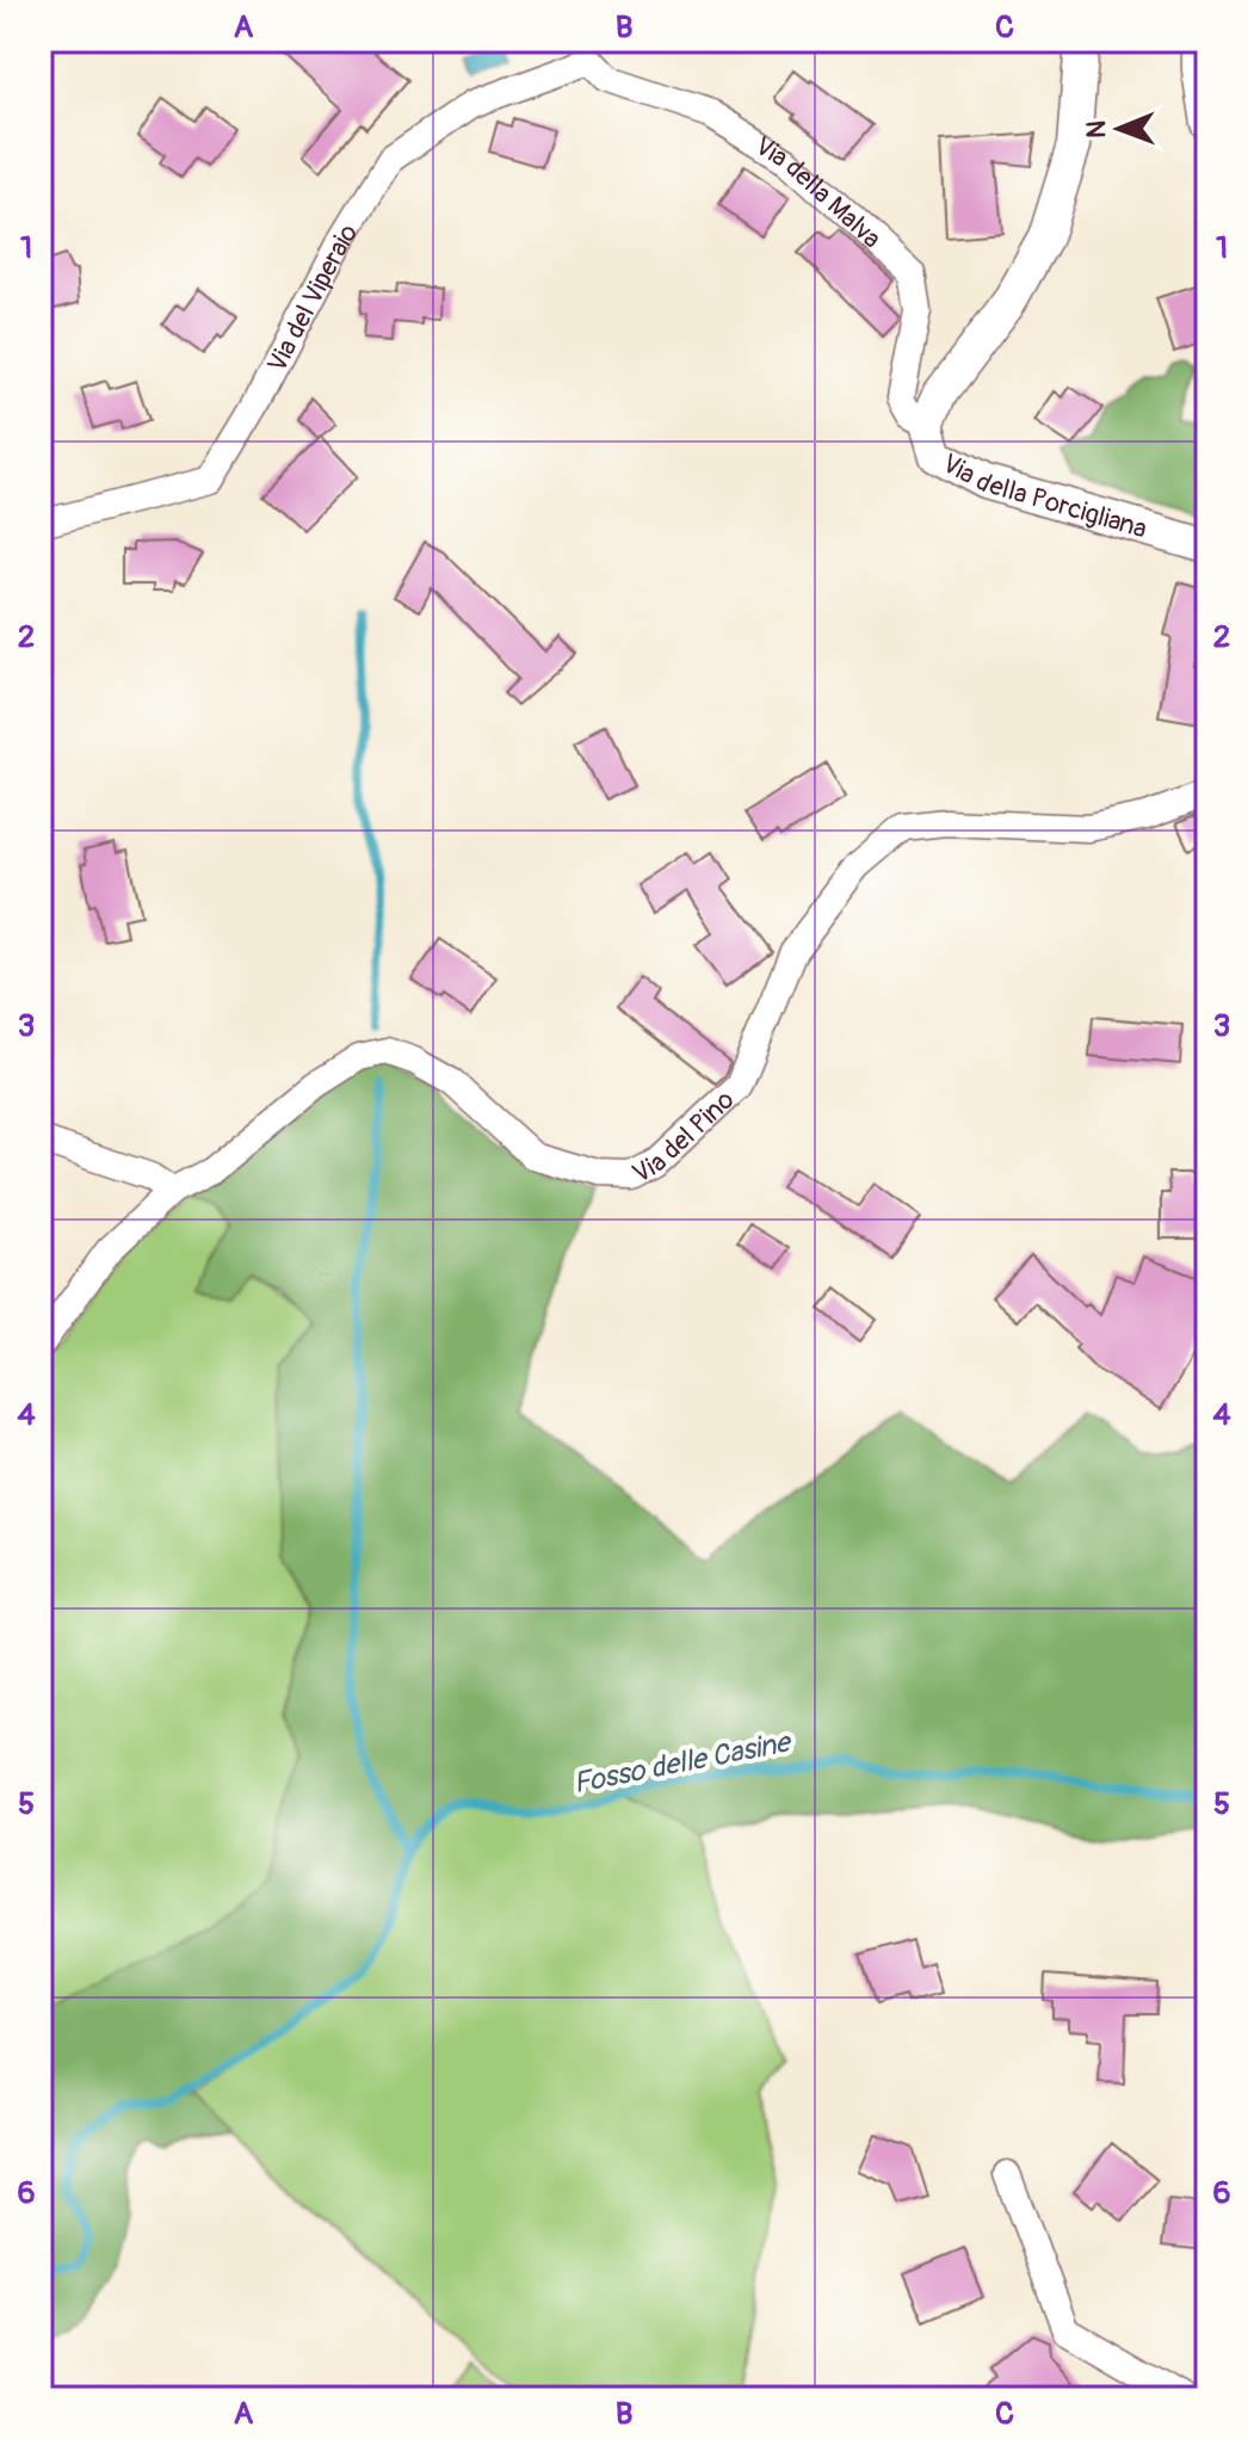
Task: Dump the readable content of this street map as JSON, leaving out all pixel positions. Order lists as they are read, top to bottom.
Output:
{
  "streets": {
    "street": [
      "Via della Malva",
      "Via del Viperaio",
      "Via della Porcigliana",
      "Via del Pino"
    ]
  },
  "crossings": [
    ["Via della Malva", "Via del Viperaio"],
    ["Via della Malva", "Via della Porcigliana"]
  ],
  "water": ["Fosso delle Casine"],
  "north": "left",
  "grid": {
    "columns": ["A", "B", "C"],
    "rows": [
      "1",
      "2",
      "3",
      "4",
      "5",
      "6"
    ]
  }
}
